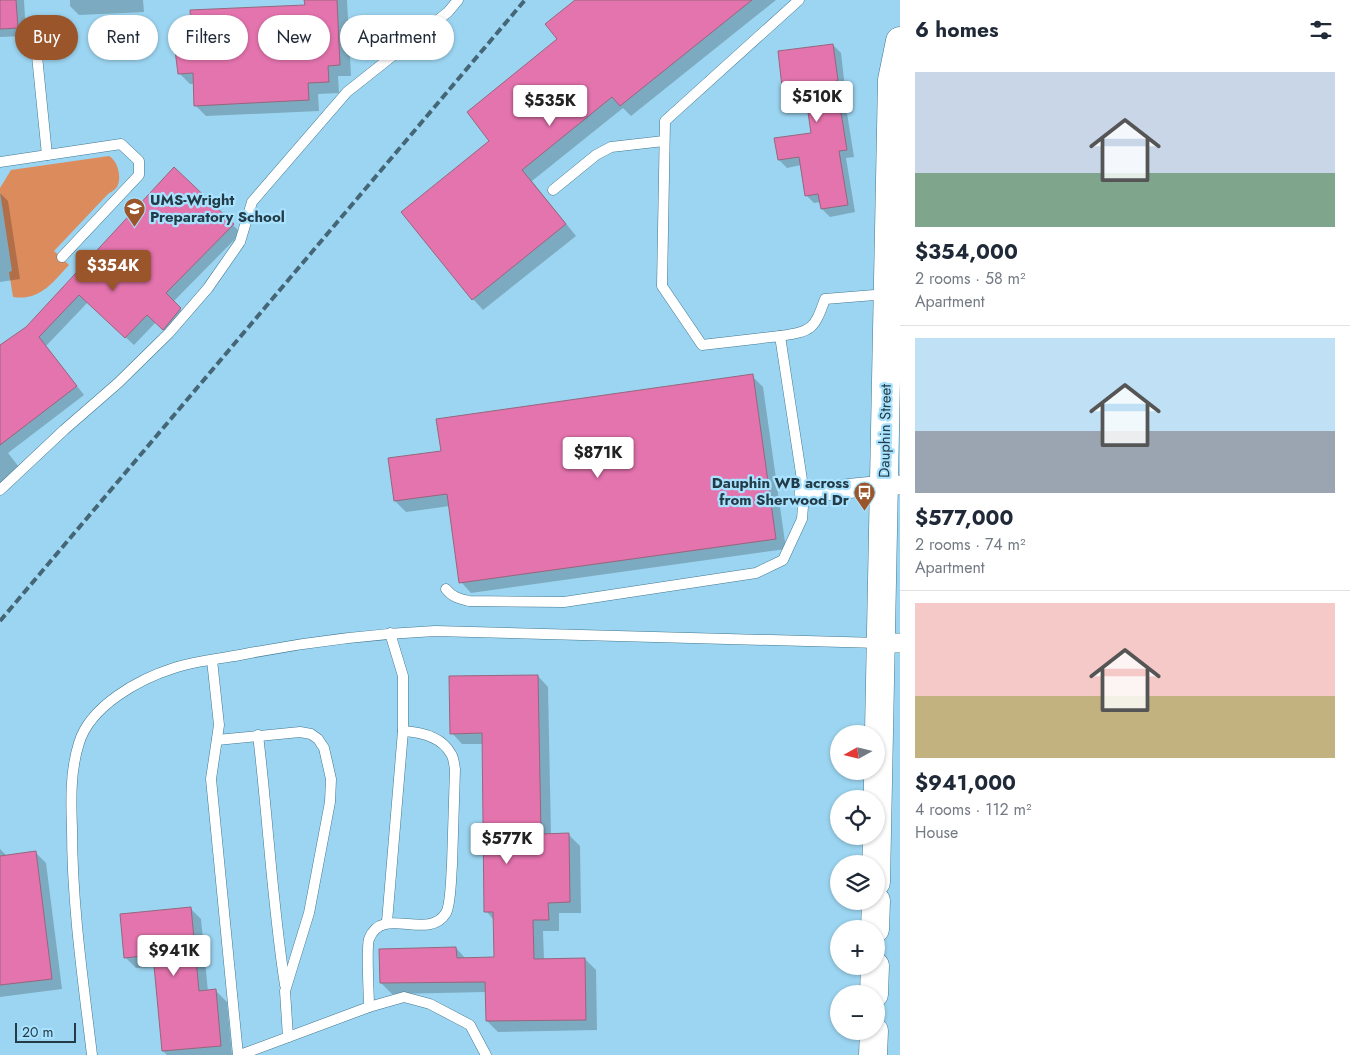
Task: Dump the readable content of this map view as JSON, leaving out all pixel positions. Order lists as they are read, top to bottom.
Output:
{
  "streets": {
    "main road": ["Dauphin Street"]
  },
  "places": {
    "school or university": ["UMS-Wright Preparatory School"],
    "bus stop": ["Dauphin WB across from Sherwood Dr"]
  },
  "scale_bar": "20 m",
  "north": "left",
  "page": {
    "heading": "6 homes",
    "chip": [
      "Buy",
      "Rent",
      "Filters",
      "New",
      "Apartment"
    ],
    "list": [
      {
        "name": "$354,000",
        "note": "2 rooms · 58 m² · Apartment"
      },
      {
        "name": "$577,000",
        "note": "2 rooms · 74 m² · Apartment"
      },
      {
        "name": "$941,000",
        "note": "4 rooms · 112 m² · House"
      }
    ],
    "price": [
      "$510K",
      "$535K",
      "$354K",
      "$871K",
      "$577K",
      "$941K"
    ],
    "map_buttons": ["+", "−"],
    "scale": "20 m"
  }
}
